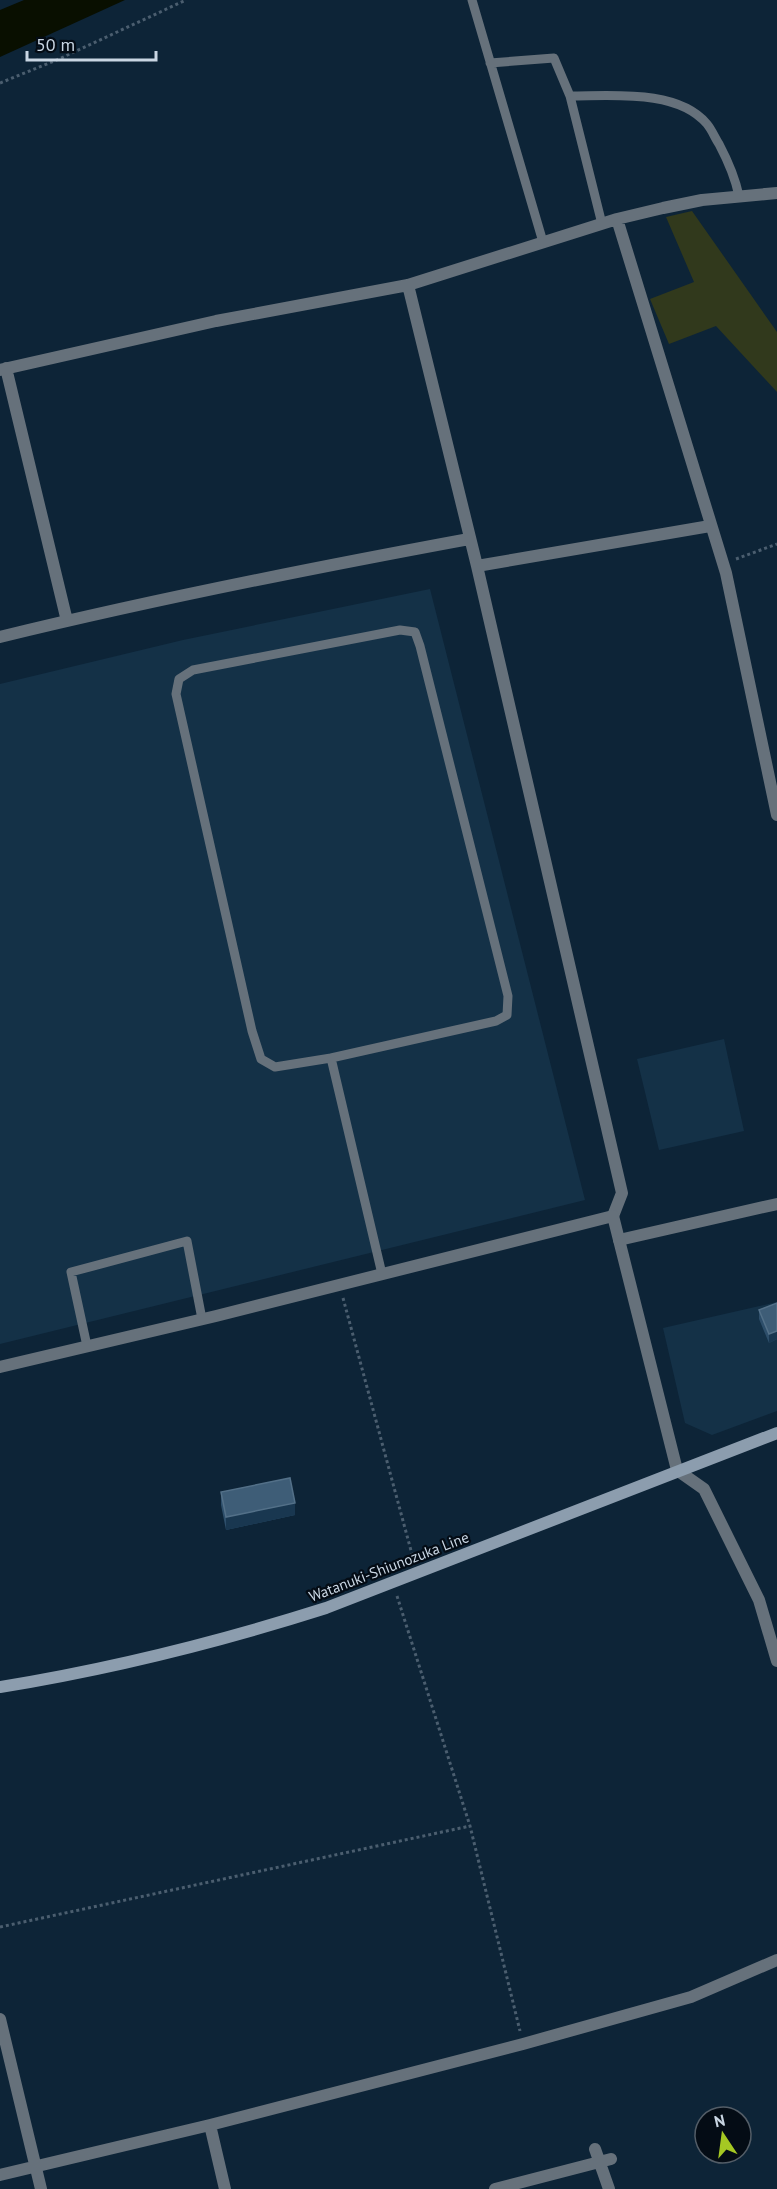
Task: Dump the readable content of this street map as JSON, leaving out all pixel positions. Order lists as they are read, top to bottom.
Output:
{
  "streets": {
    "main road": ["Watanuki-Shiunozuka Line"]
  },
  "scale_bar": "50 m",
  "north": "top"
}
